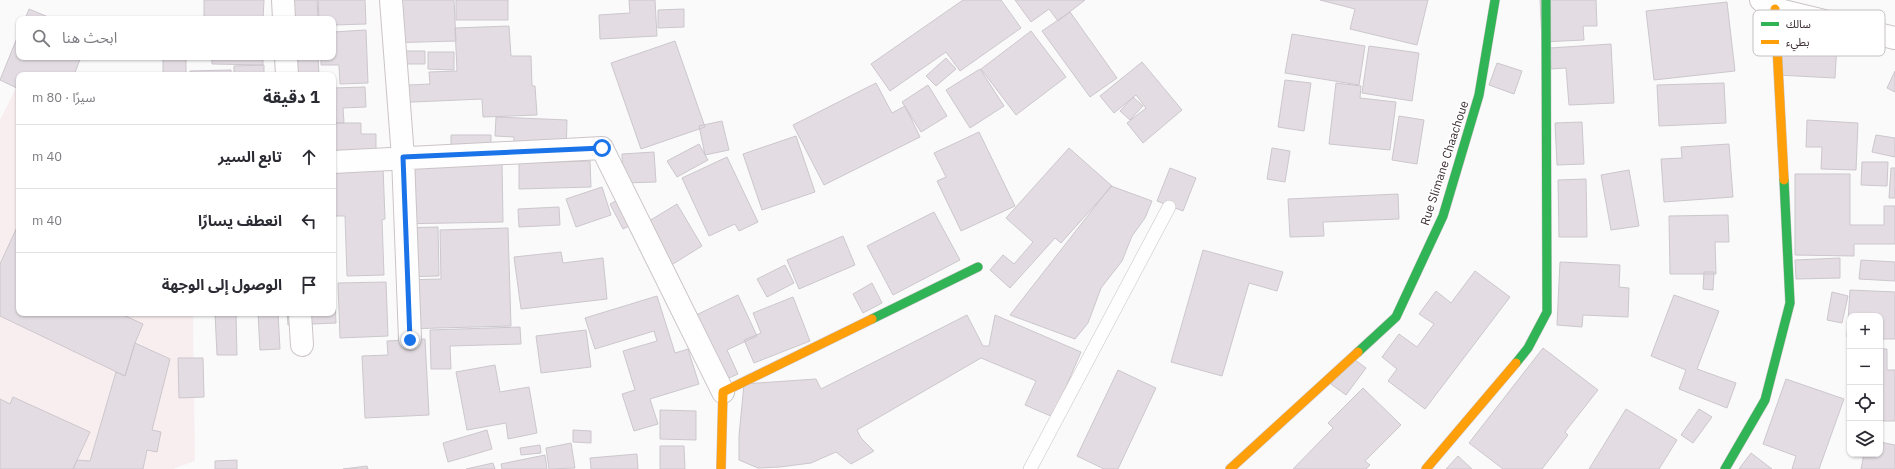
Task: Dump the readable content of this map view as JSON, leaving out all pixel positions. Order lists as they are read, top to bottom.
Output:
{
  "streets": {
    "street": ["Rue Slimane Chaachoue"]
  },
  "legend": ["سالك", "بطيء"],
  "page": {
    "search": "ابحث هنا",
    "heading": ["1 دقيقة", "سيرًا · 80 m"],
    "list": [
      ["تابع السير", "40 m"],
      ["انعطف يسارًا", "40 m"],
      "الوصول إلى الوجهة"
    ],
    "map_buttons": ["+", "−"]
  }
}
